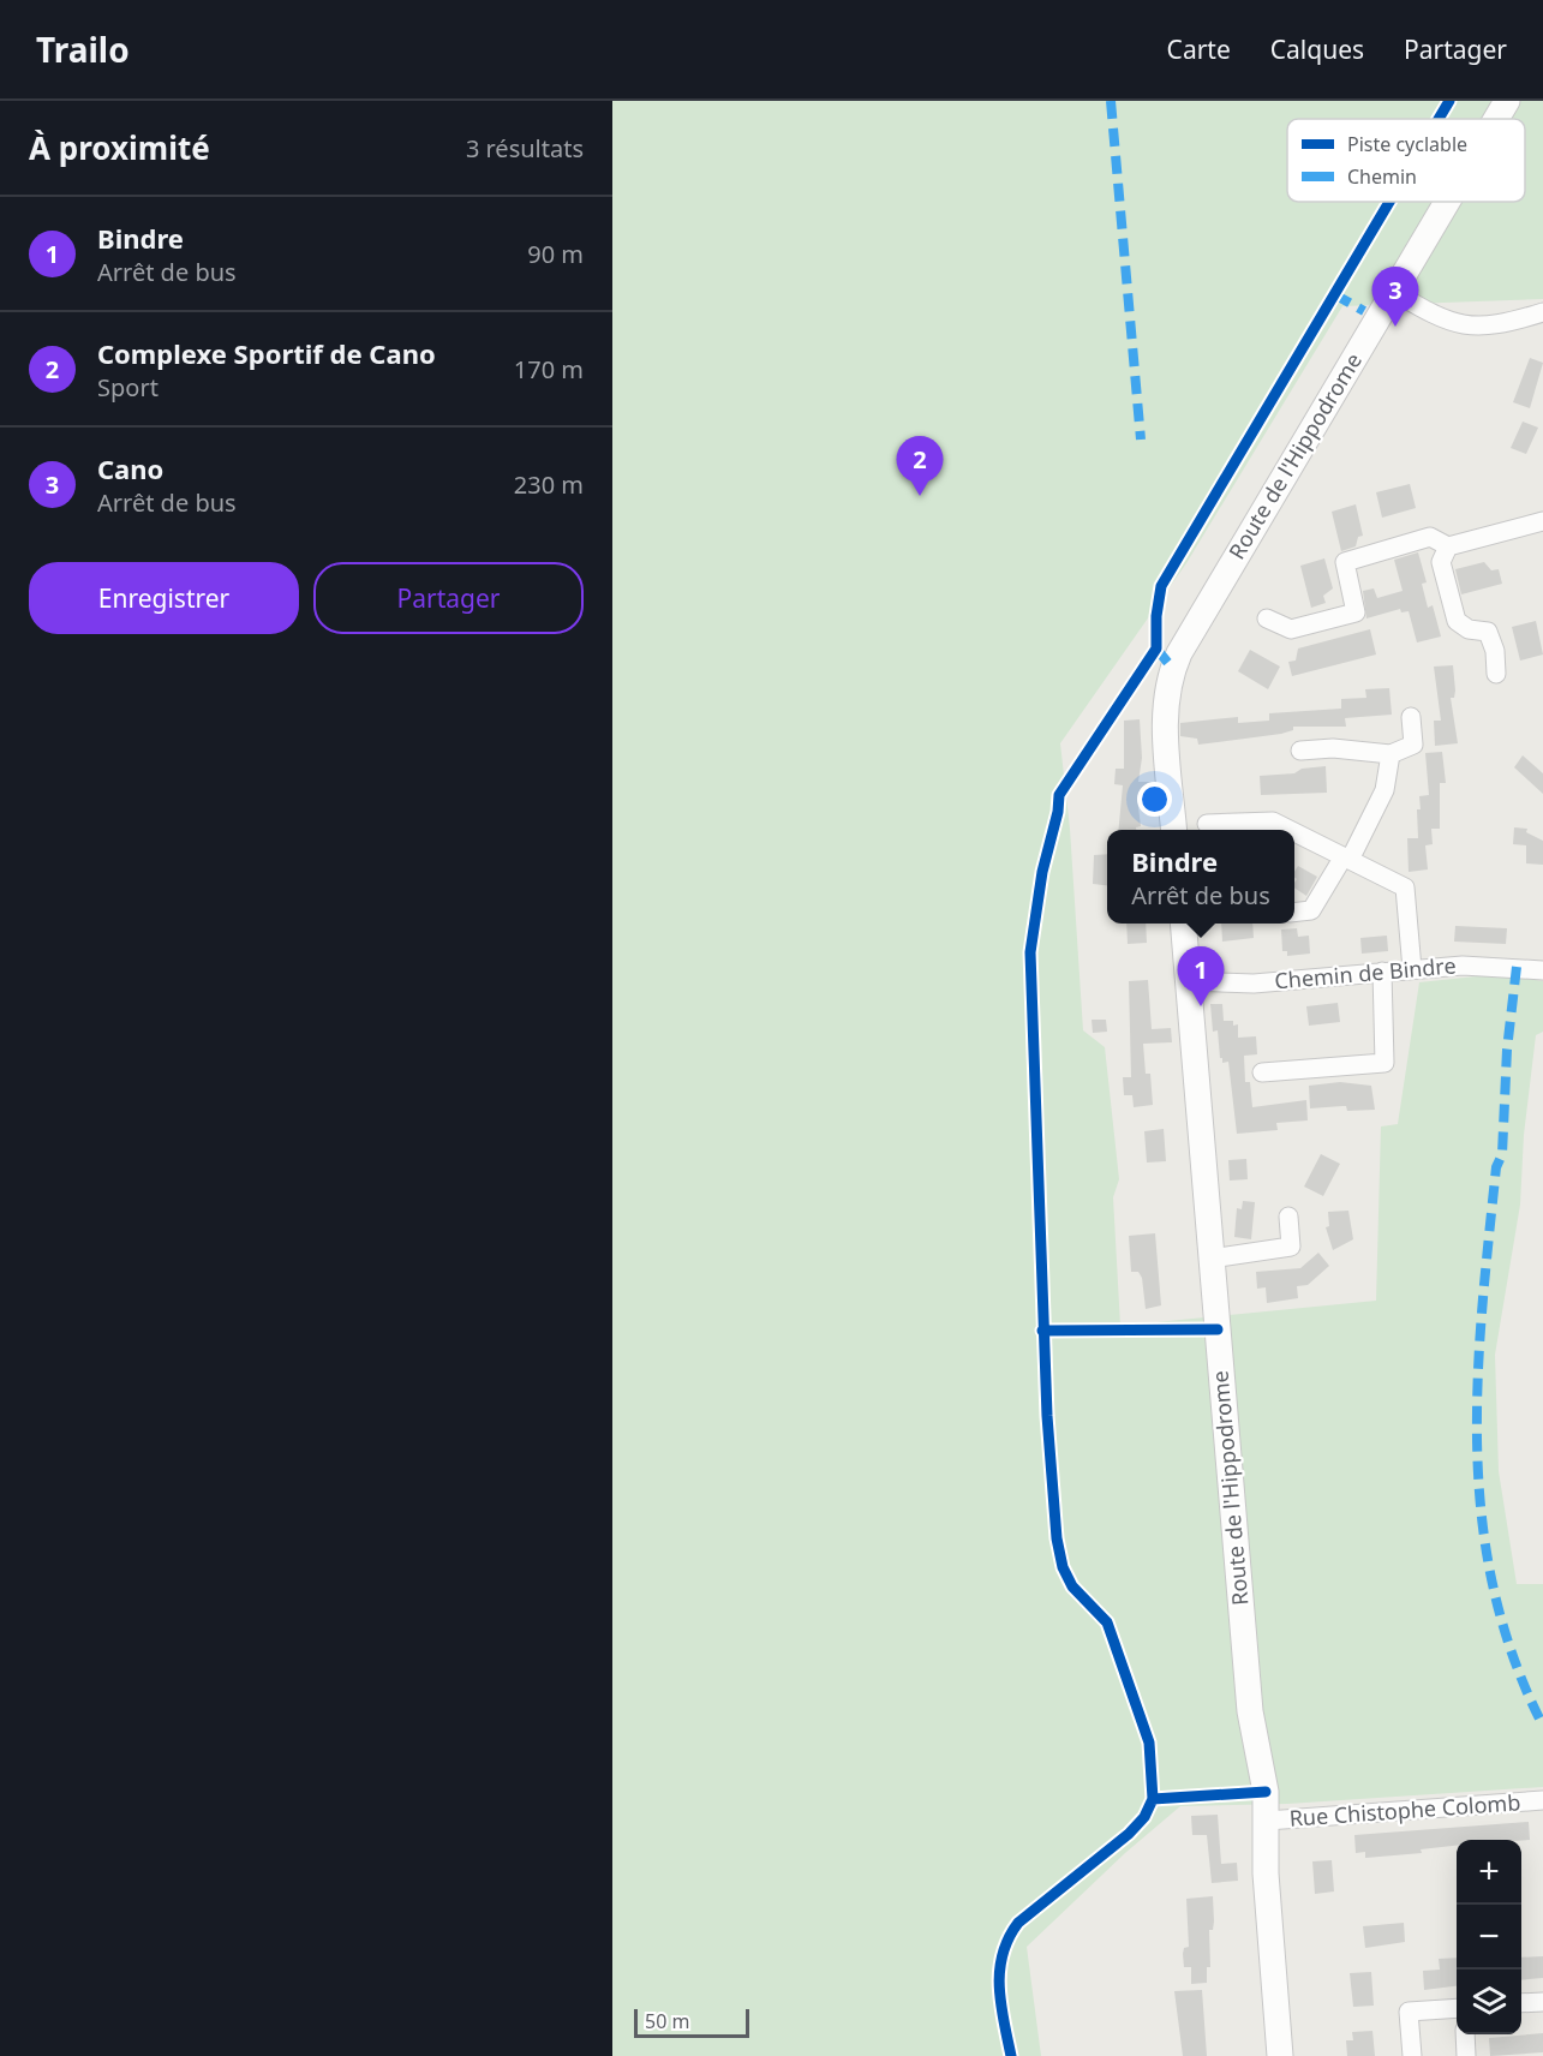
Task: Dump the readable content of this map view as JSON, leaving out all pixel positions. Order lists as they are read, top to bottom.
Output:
{
  "streets": {
    "main road": ["Route de l'Hippodrome"],
    "street": ["Chemin de Bindre", "Rue Chistophe Colomb"]
  },
  "crossings": [
    ["Route de l'Hippodrome", "Chemin de Bindre"],
    ["Route de l'Hippodrome", "Rue Chistophe Colomb"]
  ],
  "legend": ["Piste cyclable", "Chemin"],
  "scale_bar": "50 m",
  "page": {
    "header": "Trailo",
    "nav": ["Carte", "Calques", "Partager"],
    "heading": ["À proximité", "3 résultats"],
    "list": [
      {
        "mark": "1",
        "name": "Bindre",
        "note": "Arrêt de bus",
        "value": "90 m"
      },
      {
        "mark": "2",
        "name": "Complexe Sportif de Cano",
        "note": "Sport",
        "value": "170 m"
      },
      {
        "mark": "3",
        "name": "Cano",
        "note": "Arrêt de bus",
        "value": "230 m"
      }
    ],
    "pins": ["3", "2", "1"],
    "buttons": ["Enregistrer", "Partager"],
    "popup": ["Bindre", "Arrêt de bus"],
    "map_buttons": ["+", "−"],
    "scale": "50 m"
  }
}
